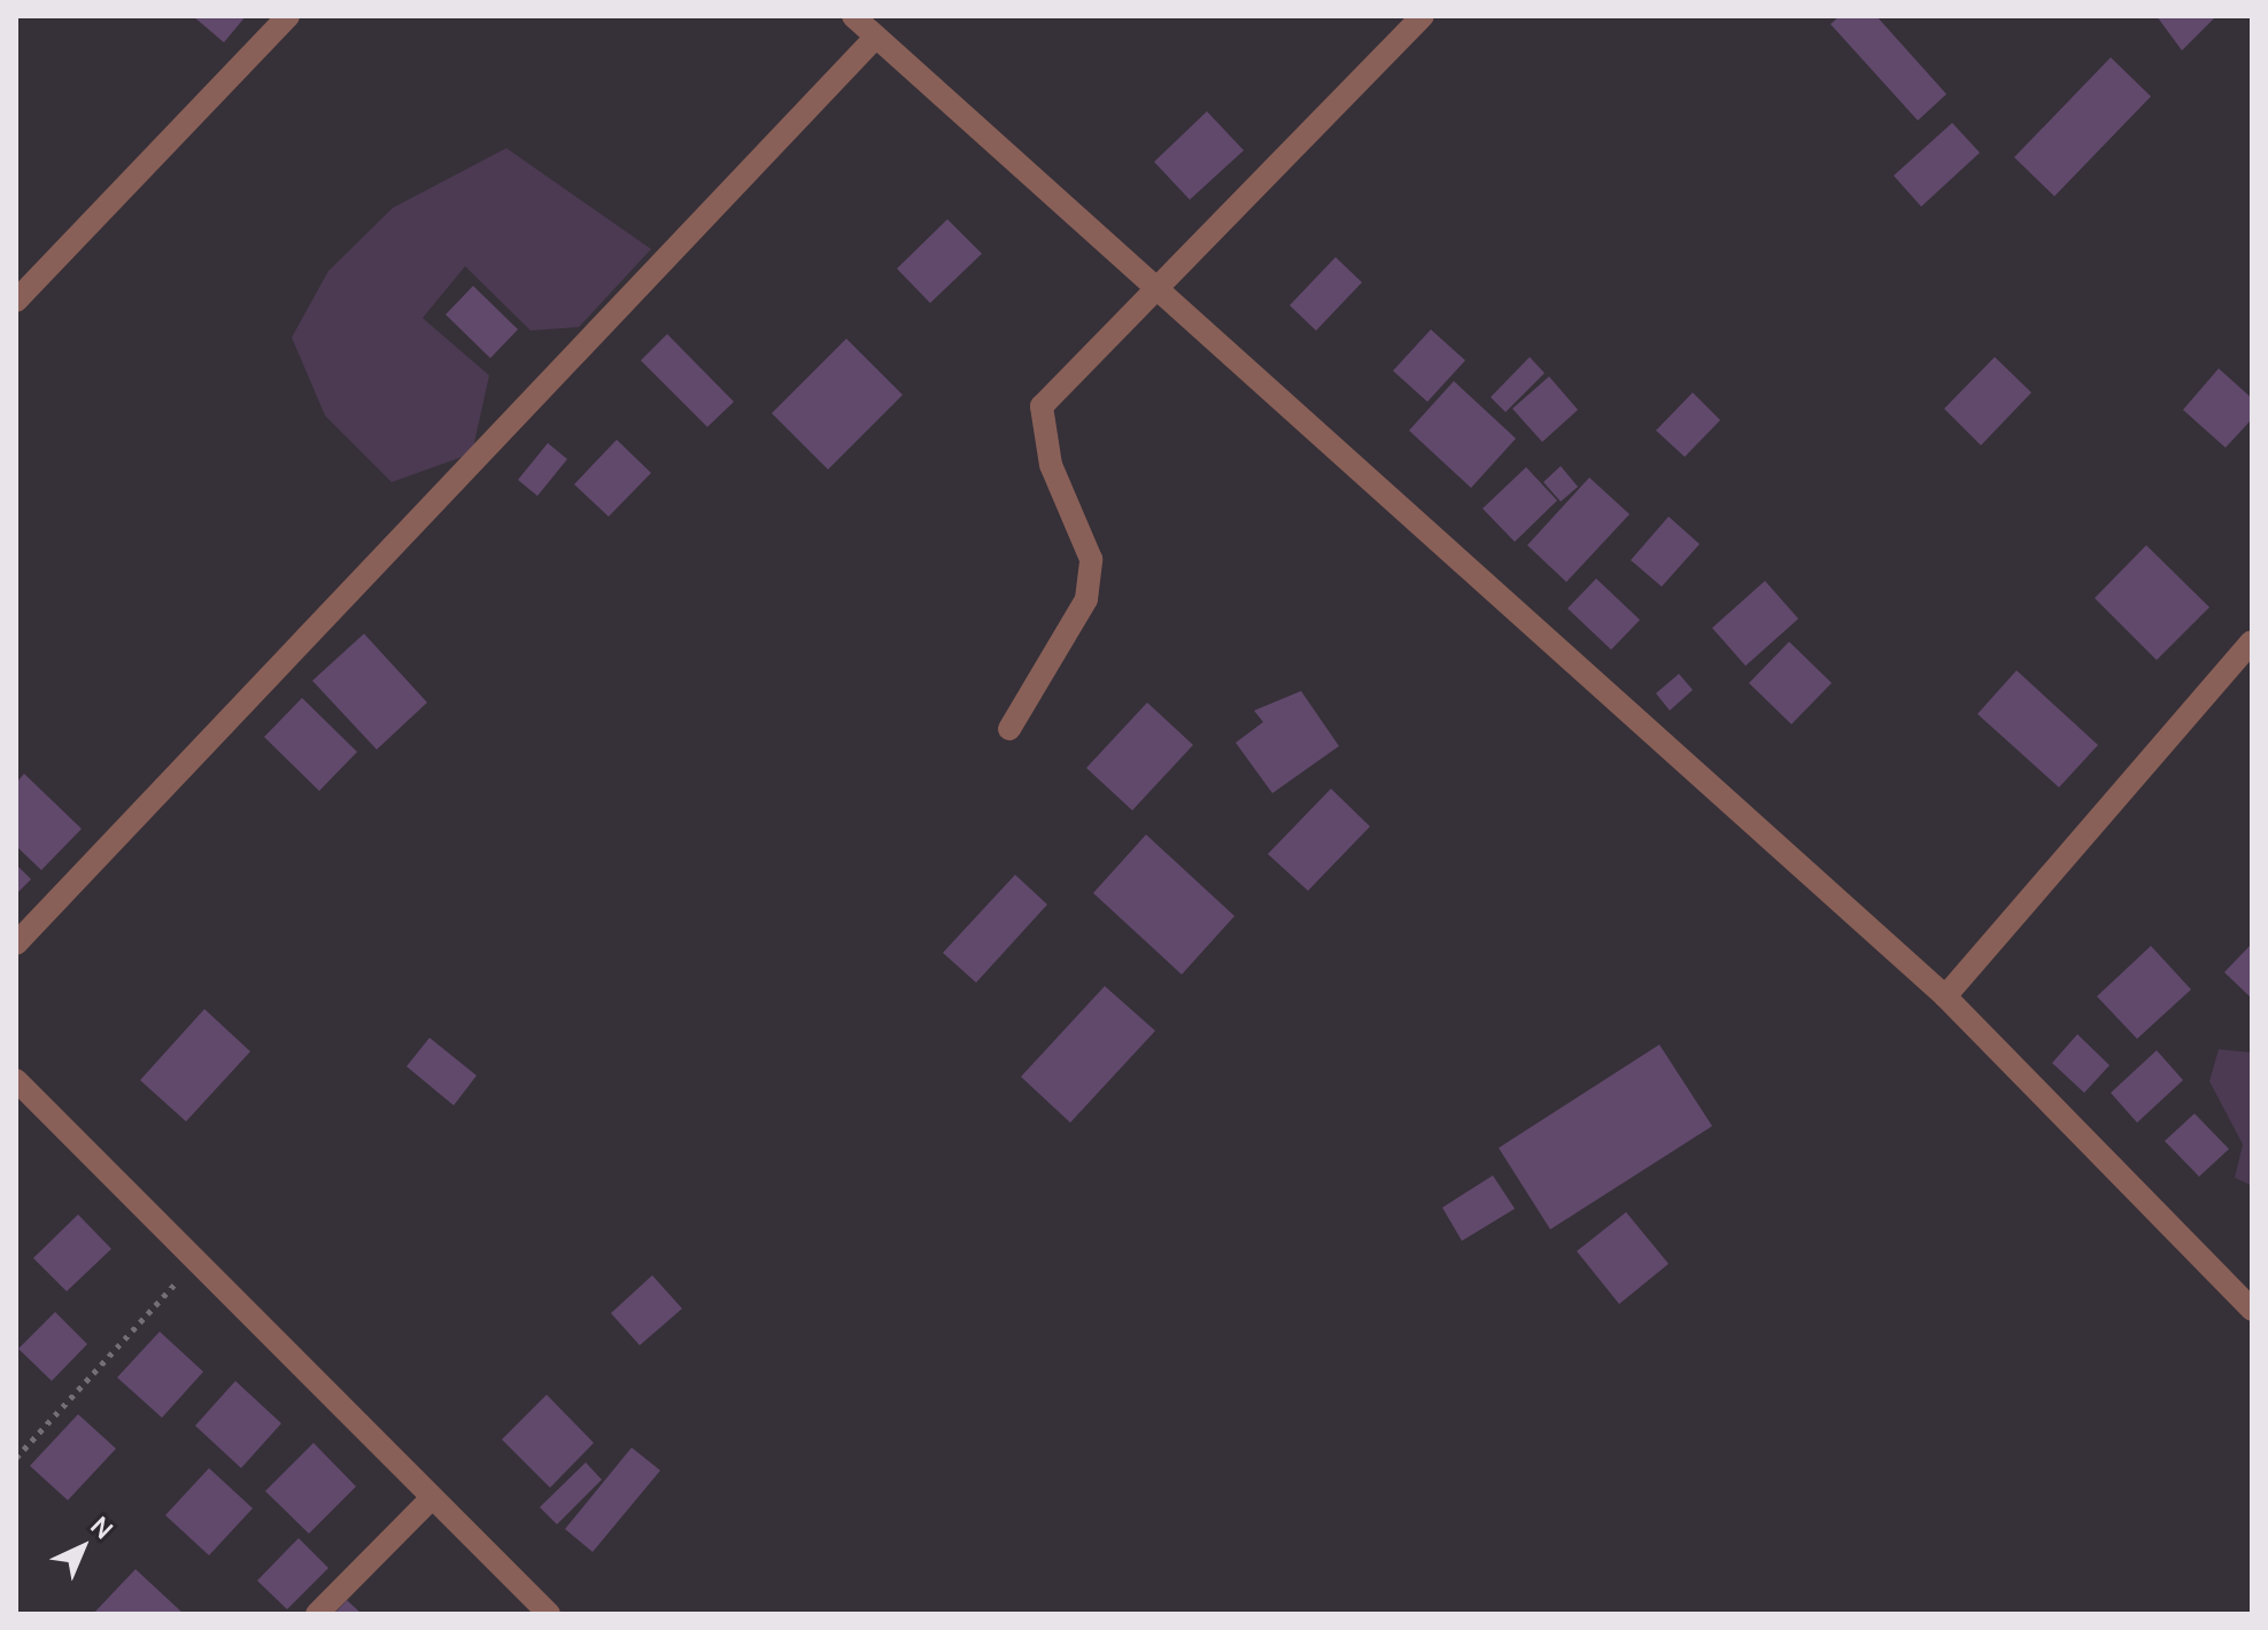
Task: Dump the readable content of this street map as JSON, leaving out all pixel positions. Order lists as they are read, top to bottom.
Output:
{
  "north": "top right"
}
